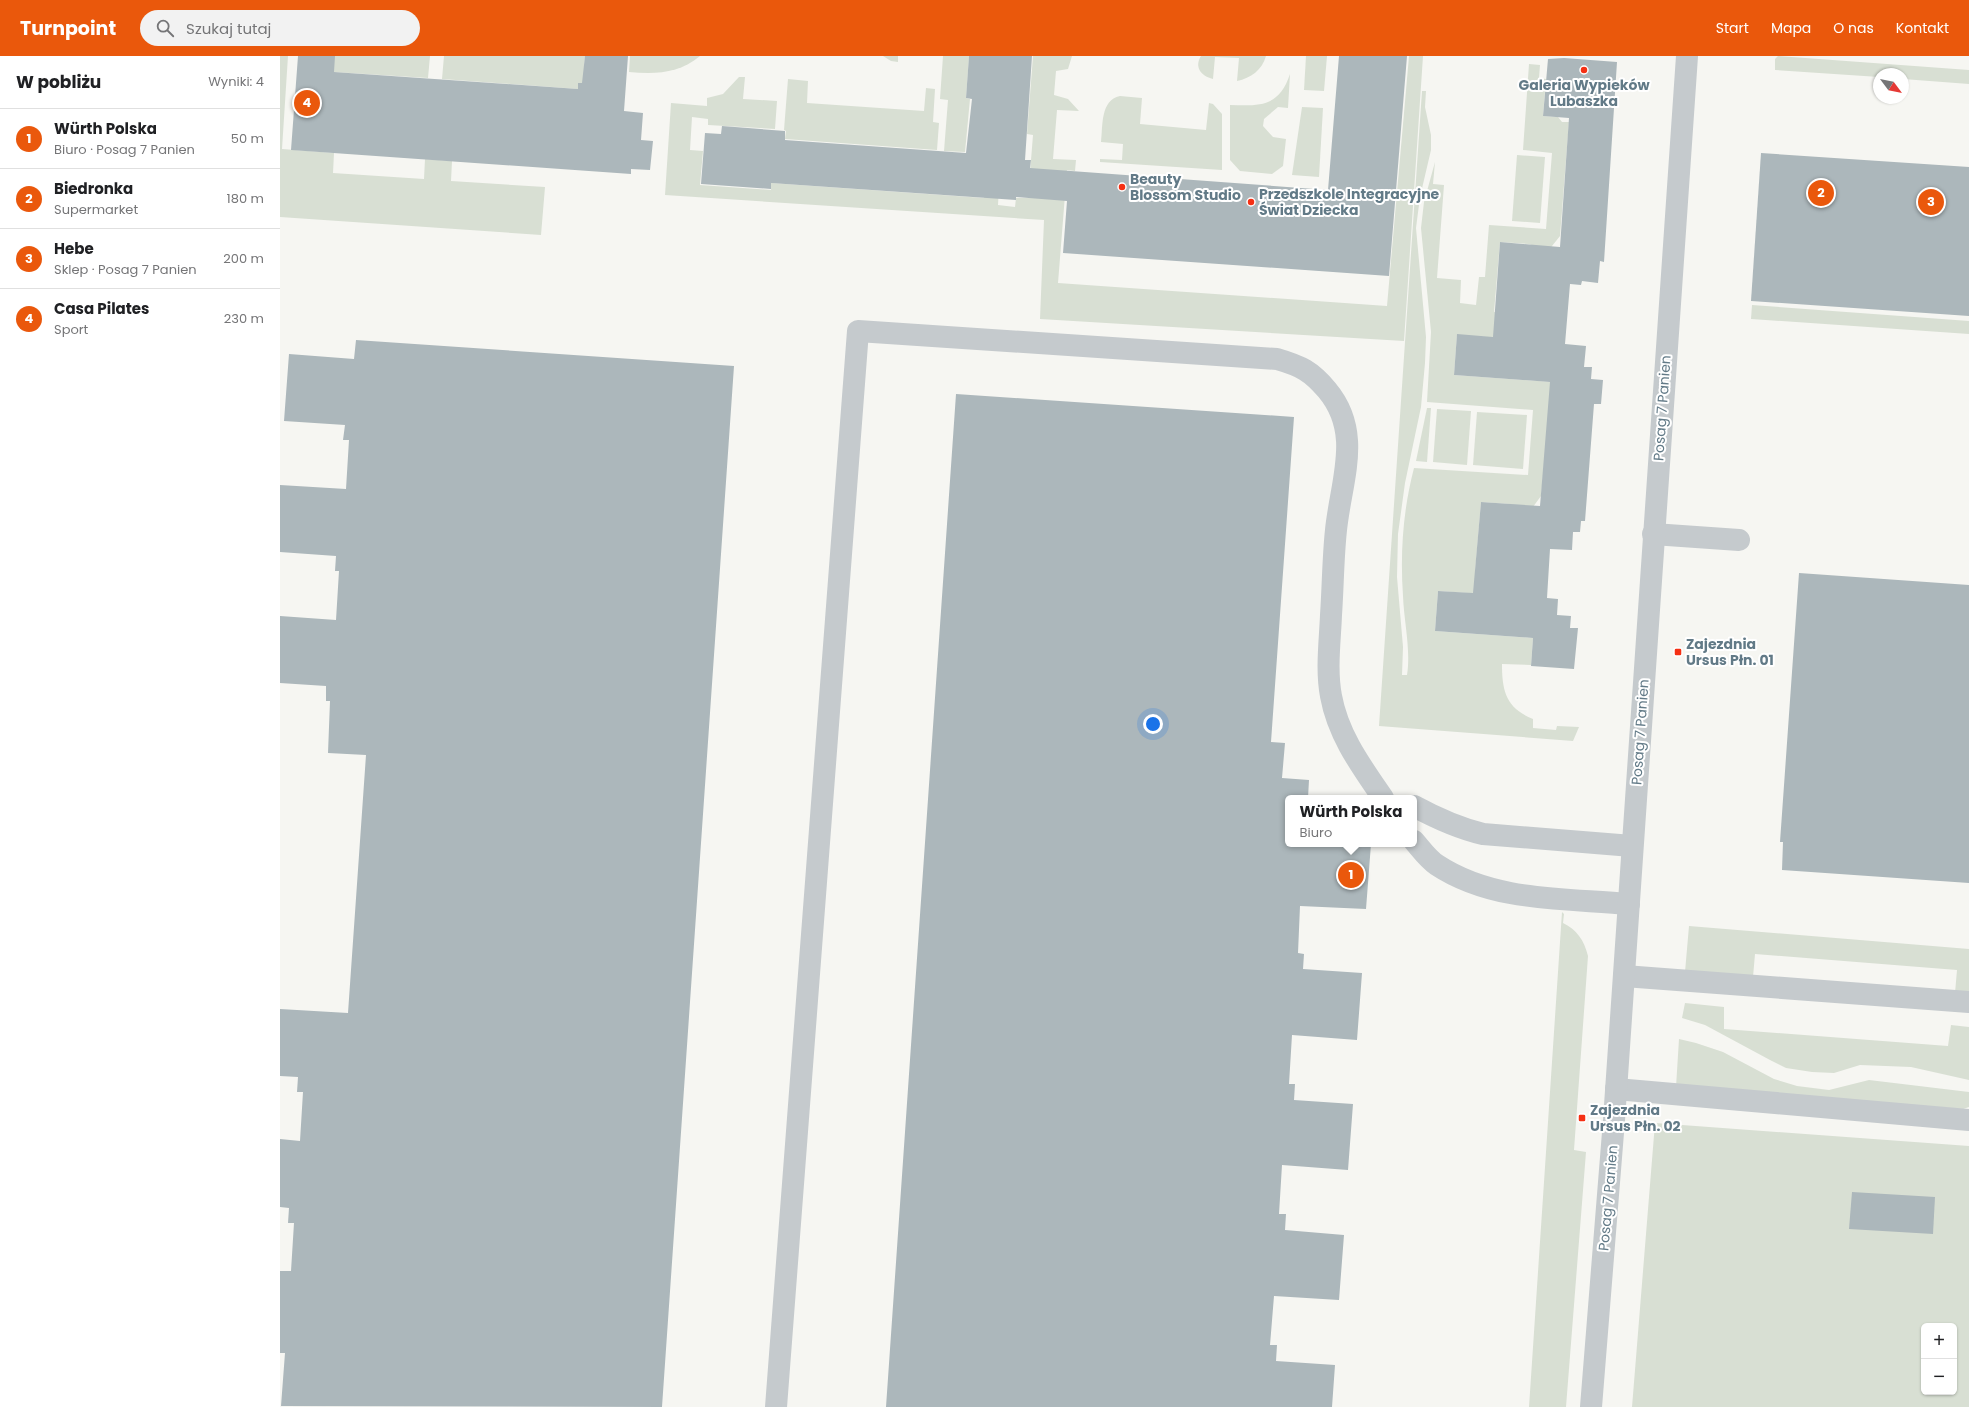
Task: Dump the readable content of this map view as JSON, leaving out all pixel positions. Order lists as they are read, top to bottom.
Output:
{
  "streets": {
    "street": ["Posag 7 Panien"]
  },
  "places": {
    "other": ["Galeria Wypieków Lubaszka", "Beauty Blossom Studio", "Przedszkole Integracyjne Świat Dziecka"],
    "transit": ["Zajezdnia Ursus Płn. 01", "Zajezdnia Ursus Płn. 02"]
  },
  "north": "bottom right",
  "page": {
    "header": "Turnpoint",
    "search": "Szukaj tutaj",
    "nav": [
      "Start",
      "Mapa",
      "O nas",
      "Kontakt"
    ],
    "heading": ["W pobliżu", "Wyniki: 4"],
    "pins": [
      "4",
      "2",
      "3",
      "1"
    ],
    "list": [
      {
        "mark": "1",
        "name": "Würth Polska",
        "note": "Biuro · Posag 7 Panien",
        "value": "50 m"
      },
      {
        "mark": "2",
        "name": "Biedronka",
        "note": "Supermarket",
        "value": "180 m"
      },
      {
        "mark": "3",
        "name": "Hebe",
        "note": "Sklep · Posag 7 Panien",
        "value": "200 m"
      },
      {
        "mark": "4",
        "name": "Casa Pilates",
        "note": "Sport",
        "value": "230 m"
      }
    ],
    "popup": ["Würth Polska", "Biuro"],
    "map_buttons": ["+", "−"]
  }
}
